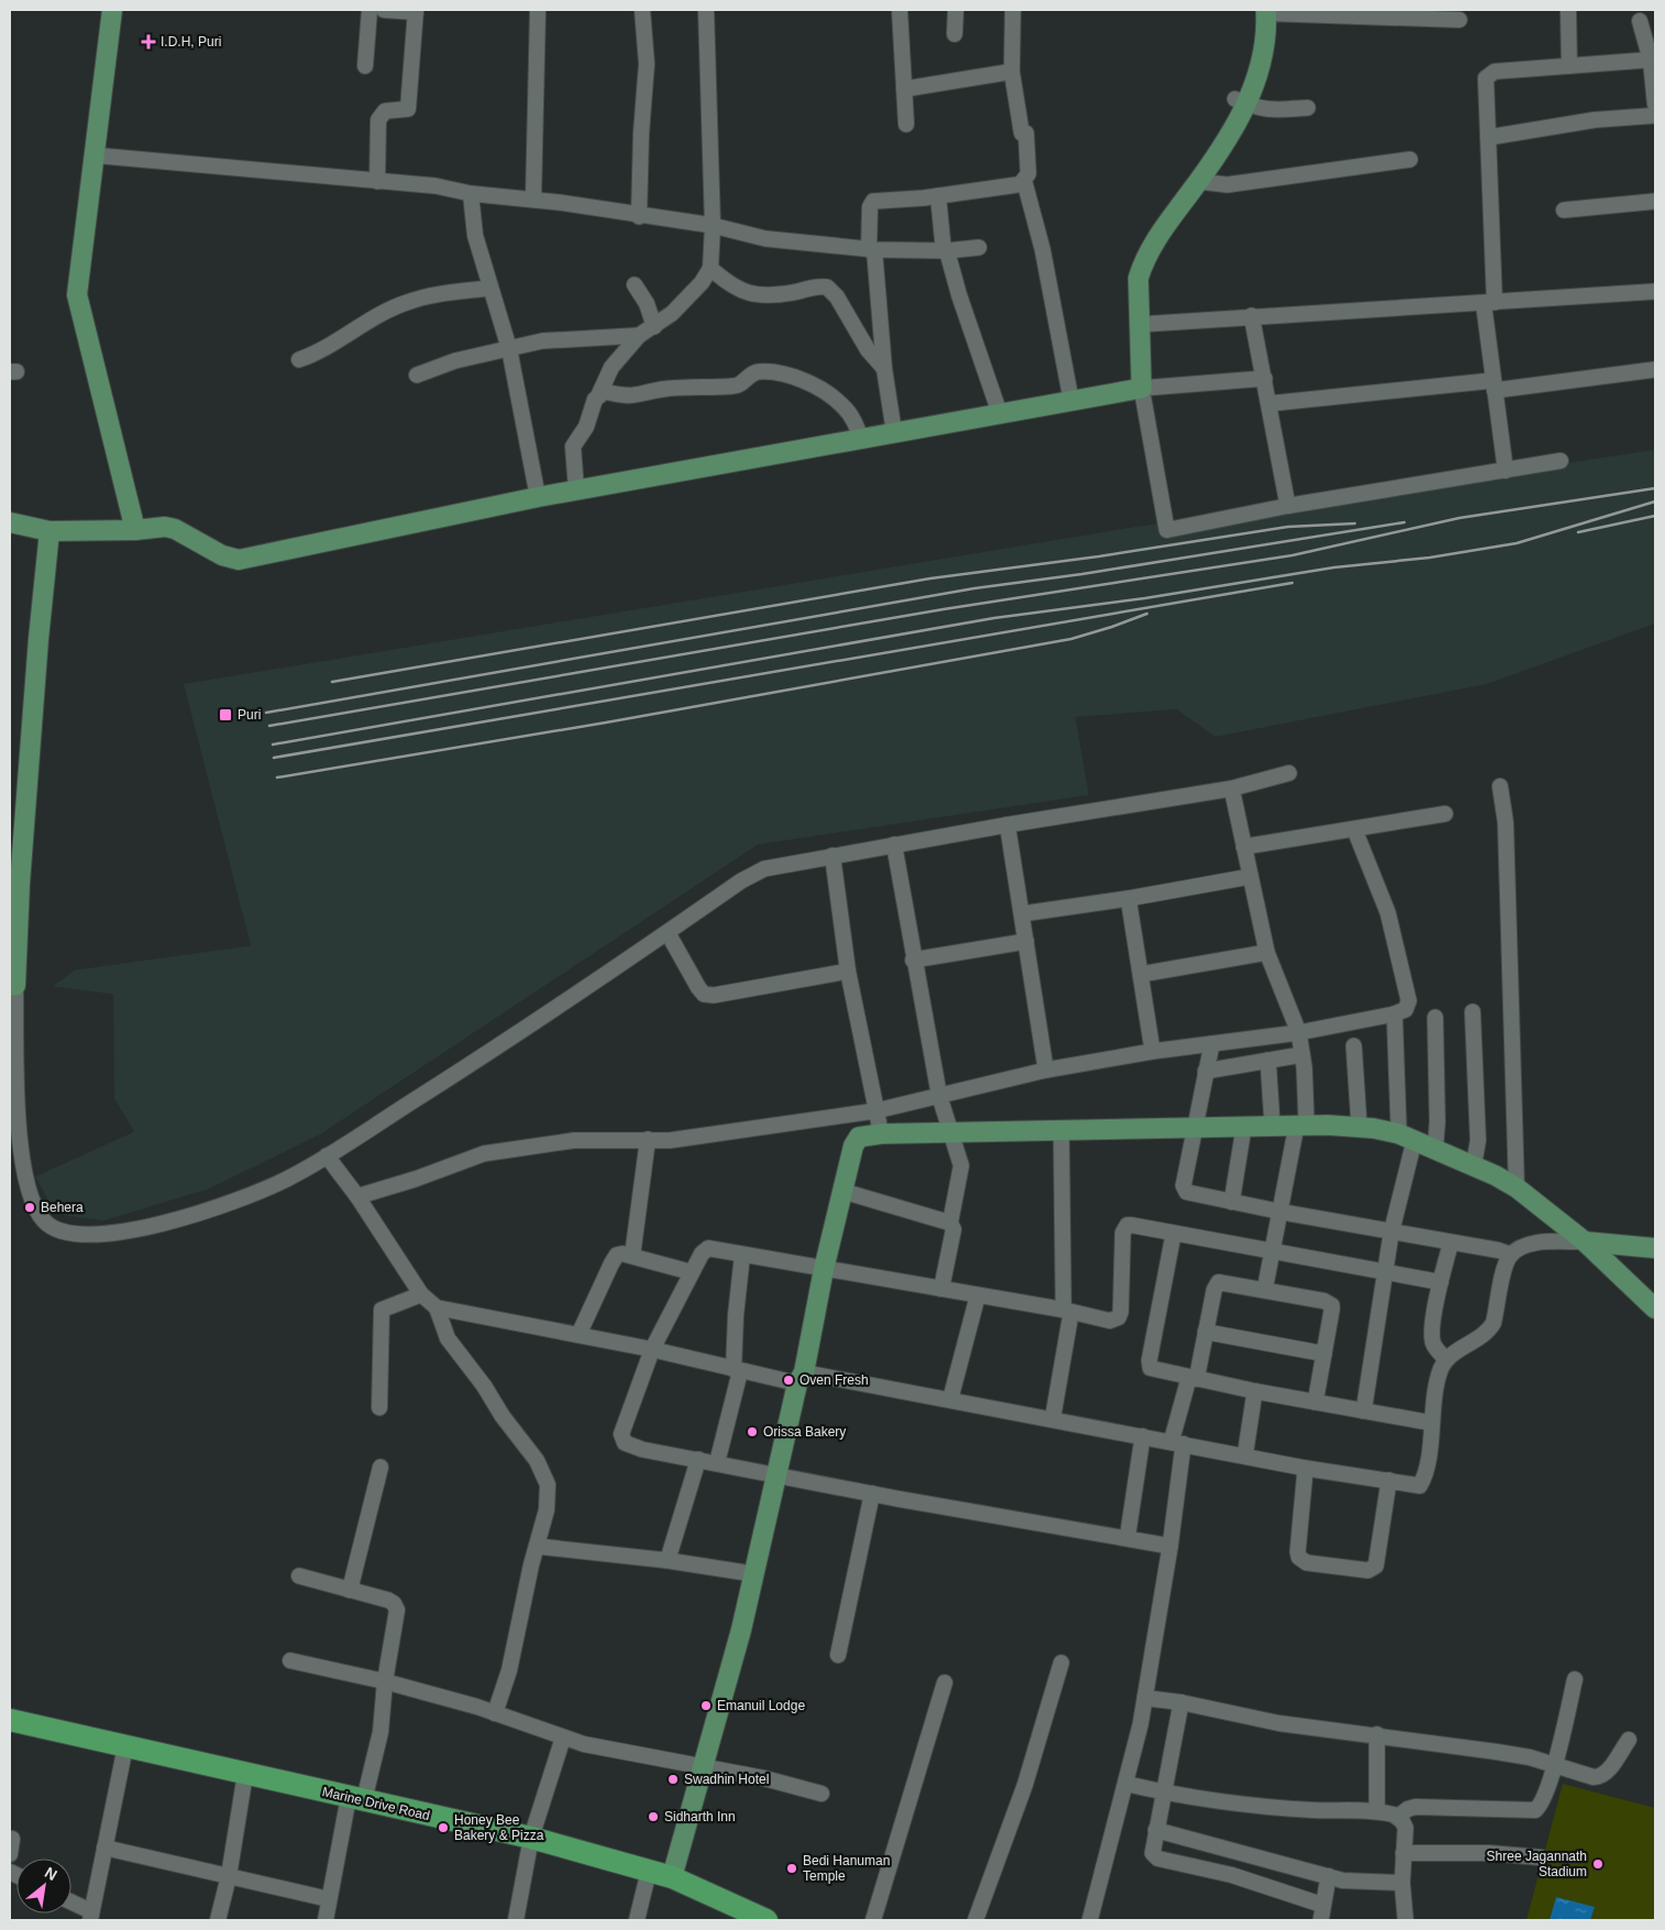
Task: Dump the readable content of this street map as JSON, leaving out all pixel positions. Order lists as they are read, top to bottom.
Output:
{
  "streets": {
    "highway": ["Marine Drive Road"]
  },
  "places": {
    "health": ["I.D.H, Puri"],
    "transit": ["Puri"],
    "other": [
      "Behera",
      "Oven Fresh",
      "Orissa Bakery",
      "Emanuil Lodge",
      "Swadhin Hotel",
      "Sidharth Inn",
      "Honey Bee Bakery & Pizza",
      "Shree Jagannath Stadium",
      "Bedi Hanuman Temple"
    ]
  },
  "north": "top right"
}
